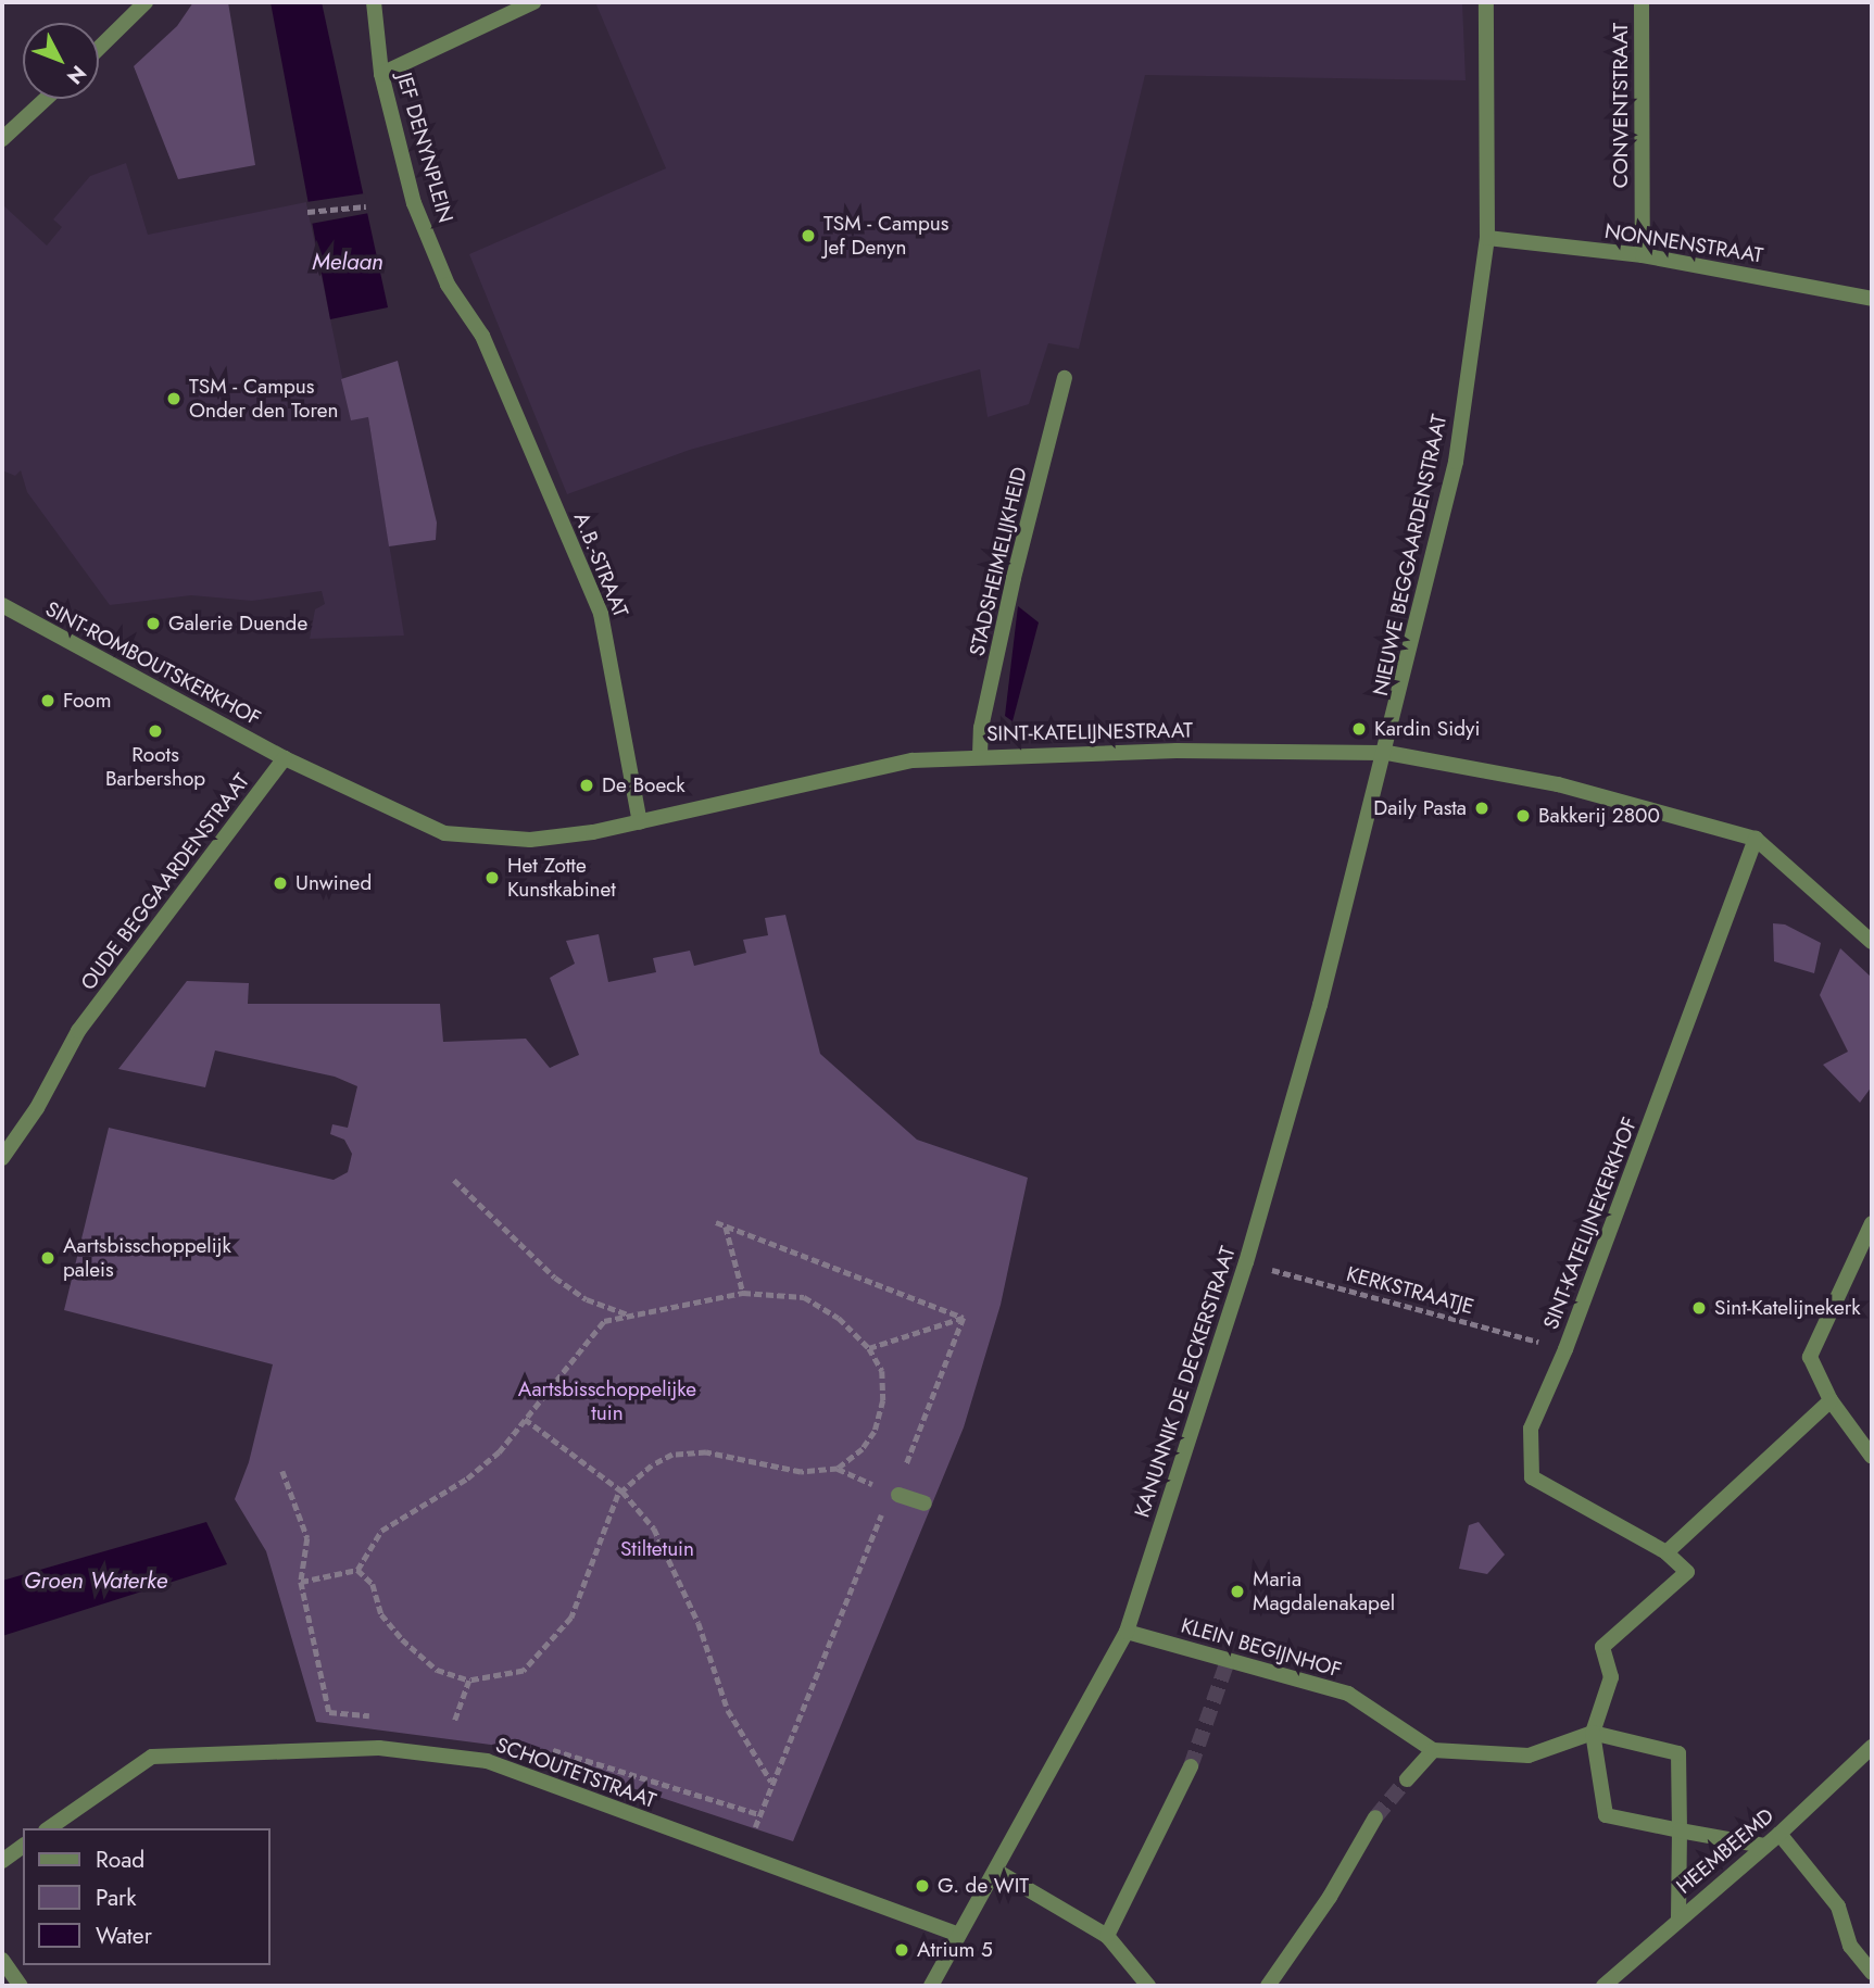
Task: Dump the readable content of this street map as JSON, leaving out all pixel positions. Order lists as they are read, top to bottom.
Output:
{
  "streets": {
    "street": [
      "CONVENTSTRAAT",
      "JEF DENYNPLEIN",
      "NONNENSTRAAT",
      "NIEUWE BEGGAARDENSTRAAT",
      "STADSHEIMELIJKHEID",
      "A.B.-STRAAT",
      "SINT-ROMBOUTSKERKHOF",
      "SINT-KATELIJNESTRAAT",
      "OUDE BEGGAARDENSTRAAT",
      "SINT-KATELIJNEKERKHOF",
      "KANUNNIK DE DECKERSTRAAT",
      "KLEIN BEGIJNHOF",
      "SCHOUTETSTRAAT",
      "HEEMBEEMD"
    ],
    "path": ["KERKSTRAATJE"]
  },
  "crossings": [
    ["CONVENTSTRAAT", "NONNENSTRAAT"],
    ["JEF DENYNPLEIN", "A.B.-STRAAT"],
    ["NONNENSTRAAT", "NIEUWE BEGGAARDENSTRAAT"],
    ["NIEUWE BEGGAARDENSTRAAT", "SINT-KATELIJNESTRAAT"],
    ["NIEUWE BEGGAARDENSTRAAT", "KANUNNIK DE DECKERSTRAAT"],
    ["STADSHEIMELIJKHEID", "SINT-KATELIJNESTRAAT"],
    ["A.B.-STRAAT", "SINT-KATELIJNESTRAAT"],
    ["SINT-ROMBOUTSKERKHOF", "SINT-KATELIJNESTRAAT"],
    ["SINT-ROMBOUTSKERKHOF", "OUDE BEGGAARDENSTRAAT"],
    ["SINT-KATELIJNESTRAAT", "OUDE BEGGAARDENSTRAAT"],
    ["SINT-KATELIJNESTRAAT", "SINT-KATELIJNEKERKHOF"],
    ["SINT-KATELIJNESTRAAT", "KANUNNIK DE DECKERSTRAAT"],
    ["SINT-KATELIJNEKERKHOF", "KERKSTRAATJE"],
    ["KERKSTRAATJE", "KANUNNIK DE DECKERSTRAAT"],
    ["KANUNNIK DE DECKERSTRAAT", "KLEIN BEGIJNHOF"],
    ["KANUNNIK DE DECKERSTRAAT", "SCHOUTETSTRAAT"]
  ],
  "water": ["Melaan", "Groen Waterke"],
  "parks": ["Aartsbisschoppelijke tuin", "Stiltetuin"],
  "places": [
    "TSM - Campus Jef Denyn",
    "TSM - Campus Onder den Toren",
    "Galerie Duende",
    "Foom",
    "Kardin Sidyi",
    "Roots Barbershop",
    "De Boeck",
    "Daily Pasta",
    "Bakkerij 2800",
    "Het Zotte Kunstkabinet",
    "Unwined",
    "Aartsbisschoppelijk paleis",
    "Sint-Katelijnekerk",
    "Maria Magdalenakapel",
    "G. de WIT",
    "Atrium 5"
  ],
  "legend": ["Road", "Park", "Water"],
  "north": "bottom right"
}
